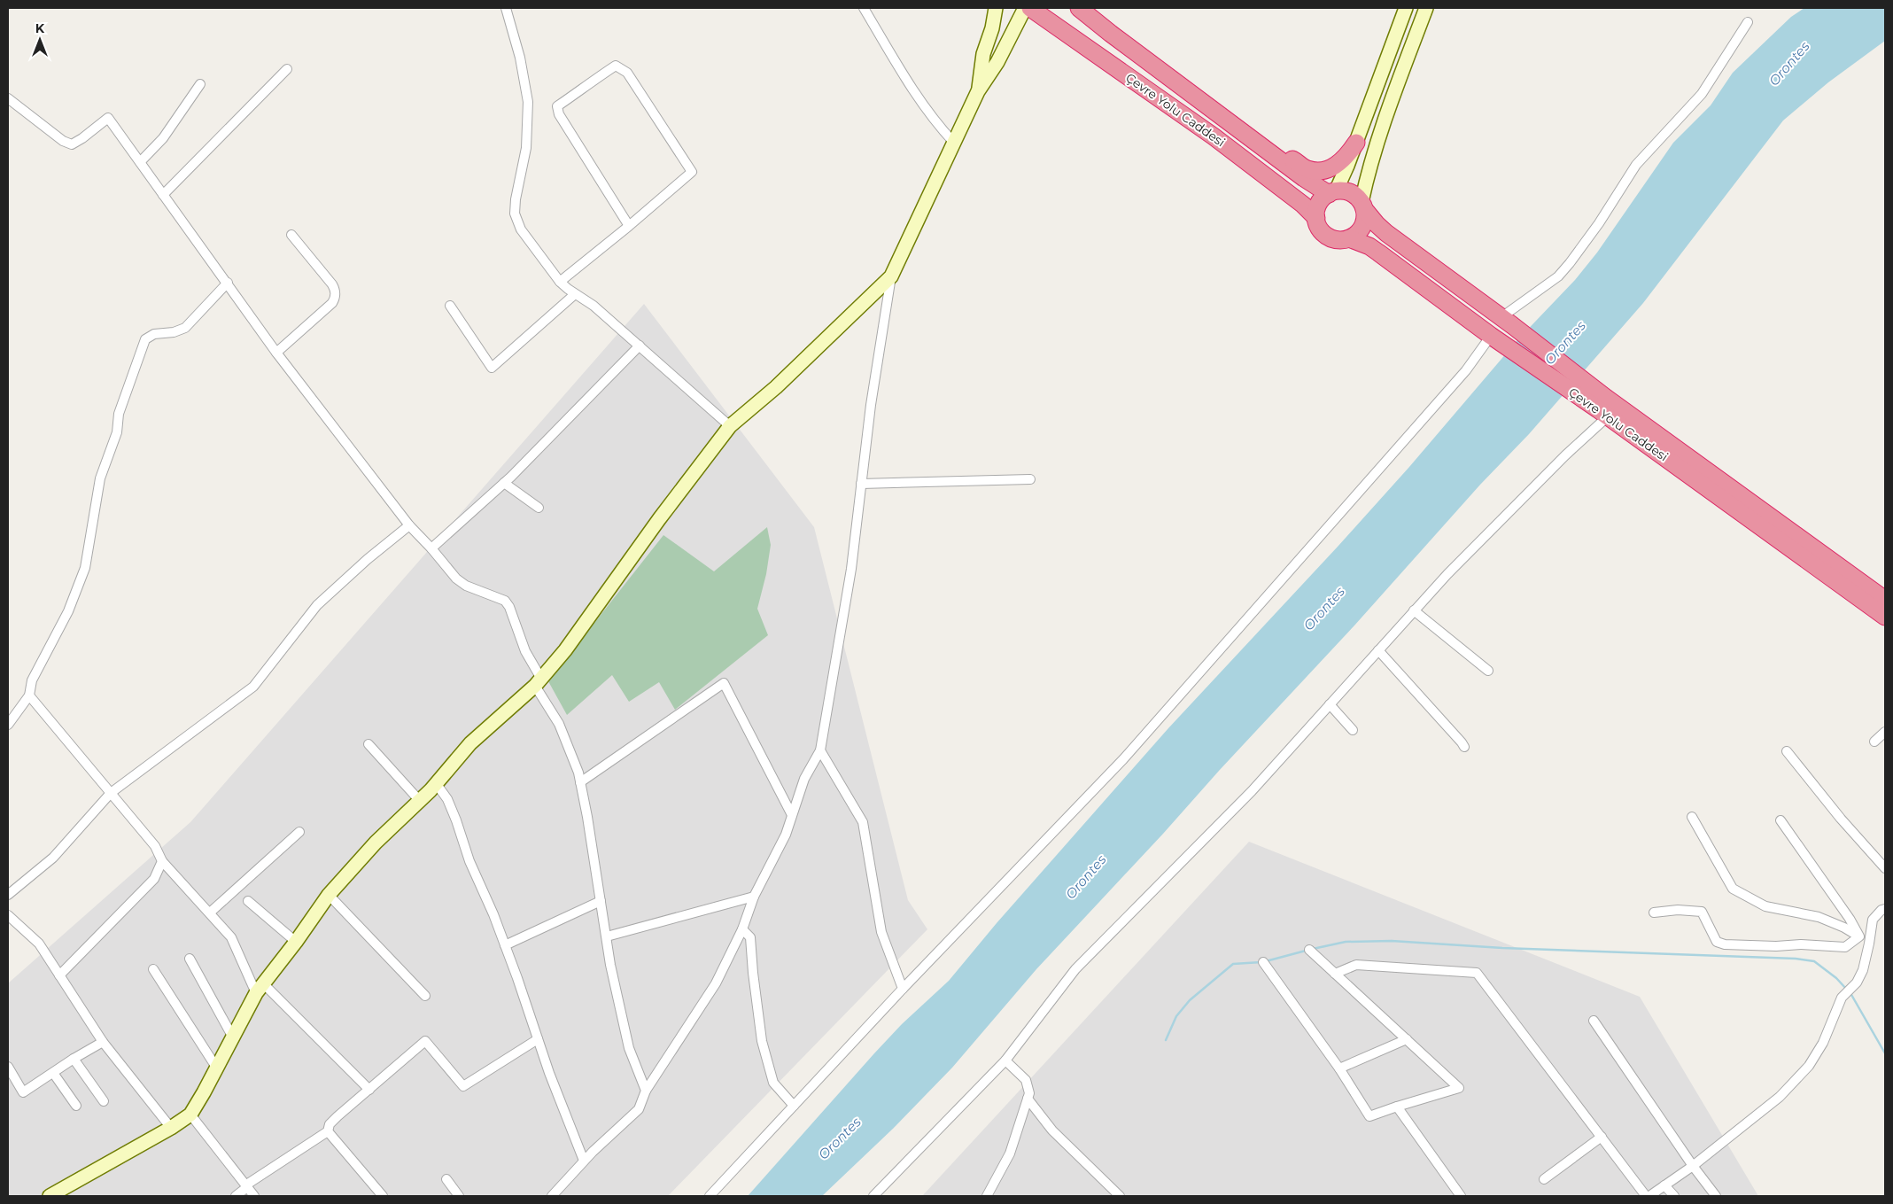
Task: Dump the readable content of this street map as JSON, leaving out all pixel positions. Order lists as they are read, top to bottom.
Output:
{
  "streets": {
    "highway": ["Çevre Yolu Caddesi"]
  },
  "water": ["Orontes"],
  "north": "top"
}
